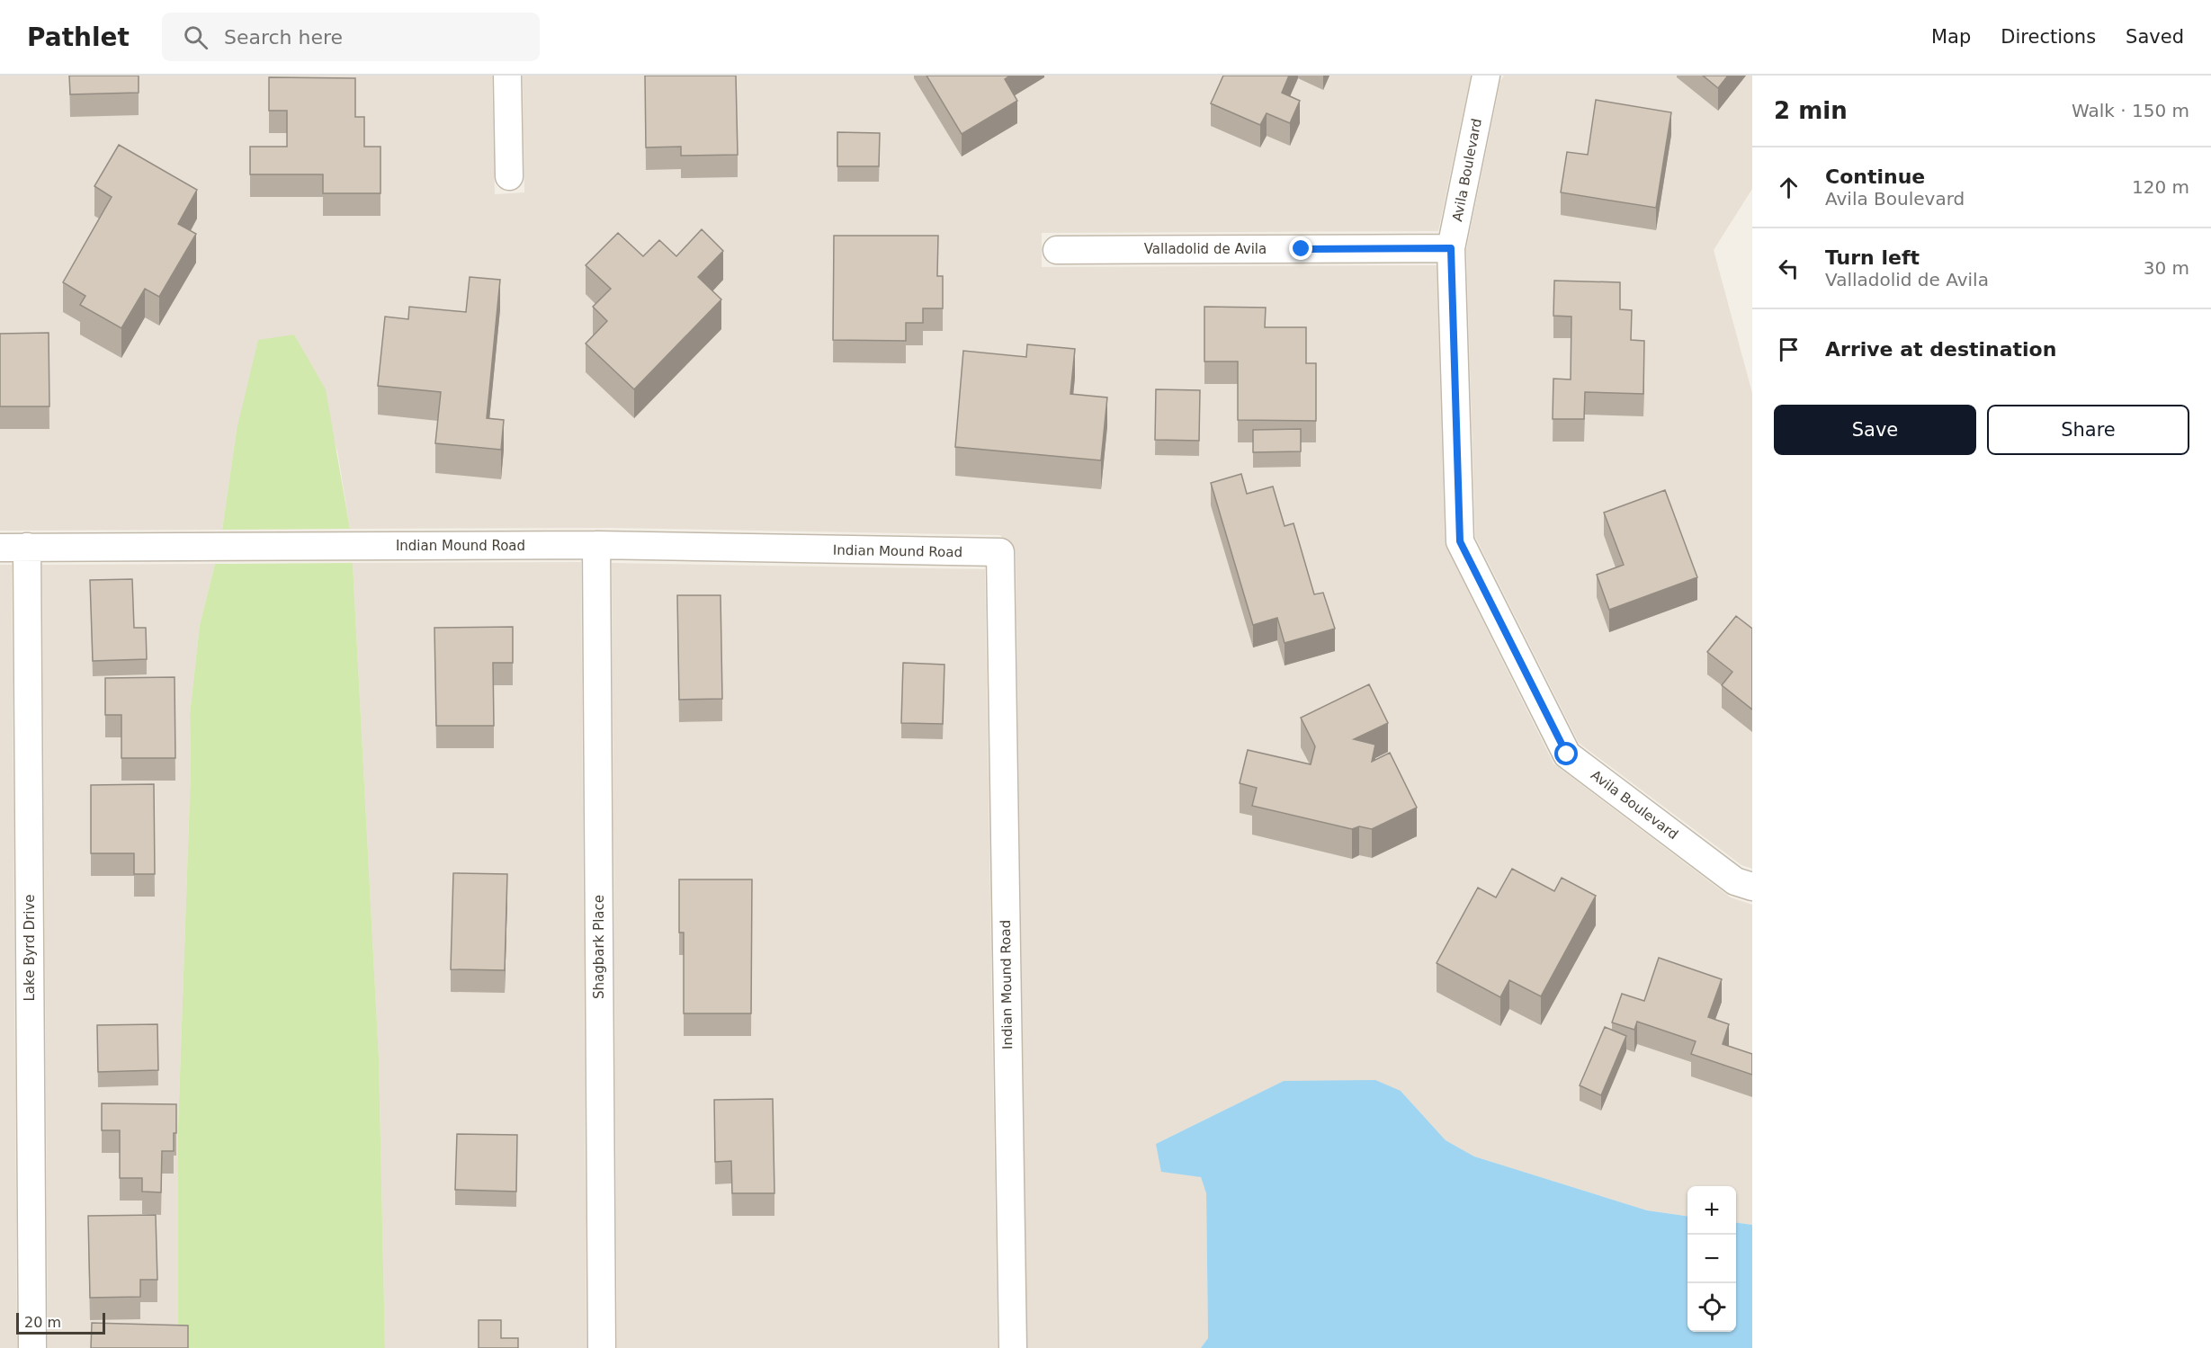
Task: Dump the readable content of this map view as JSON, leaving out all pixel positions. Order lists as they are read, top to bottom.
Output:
{
  "streets": {
    "street": [
      "Avila Boulevard",
      "Valladolid de Avila",
      "Indian Mound Road",
      "Shagbark Place",
      "Lake Byrd Drive"
    ]
  },
  "crossings": [
    ["Avila Boulevard", "Valladolid de Avila"],
    ["Indian Mound Road", "Shagbark Place"],
    ["Indian Mound Road", "Lake Byrd Drive"]
  ],
  "scale_bar": "20 m",
  "page": {
    "header": "Pathlet",
    "search": "Search here",
    "nav": ["Map", "Directions", "Saved"],
    "heading": ["2 min", "Walk · 150 m"],
    "list": [
      ["Continue", "Avila Boulevard", "120 m"],
      ["Turn left", "Valladolid de Avila", "30 m"],
      "Arrive at destination"
    ],
    "buttons": ["Save", "Share"],
    "map_buttons": ["+", "−"],
    "scale": "20 m"
  }
}
